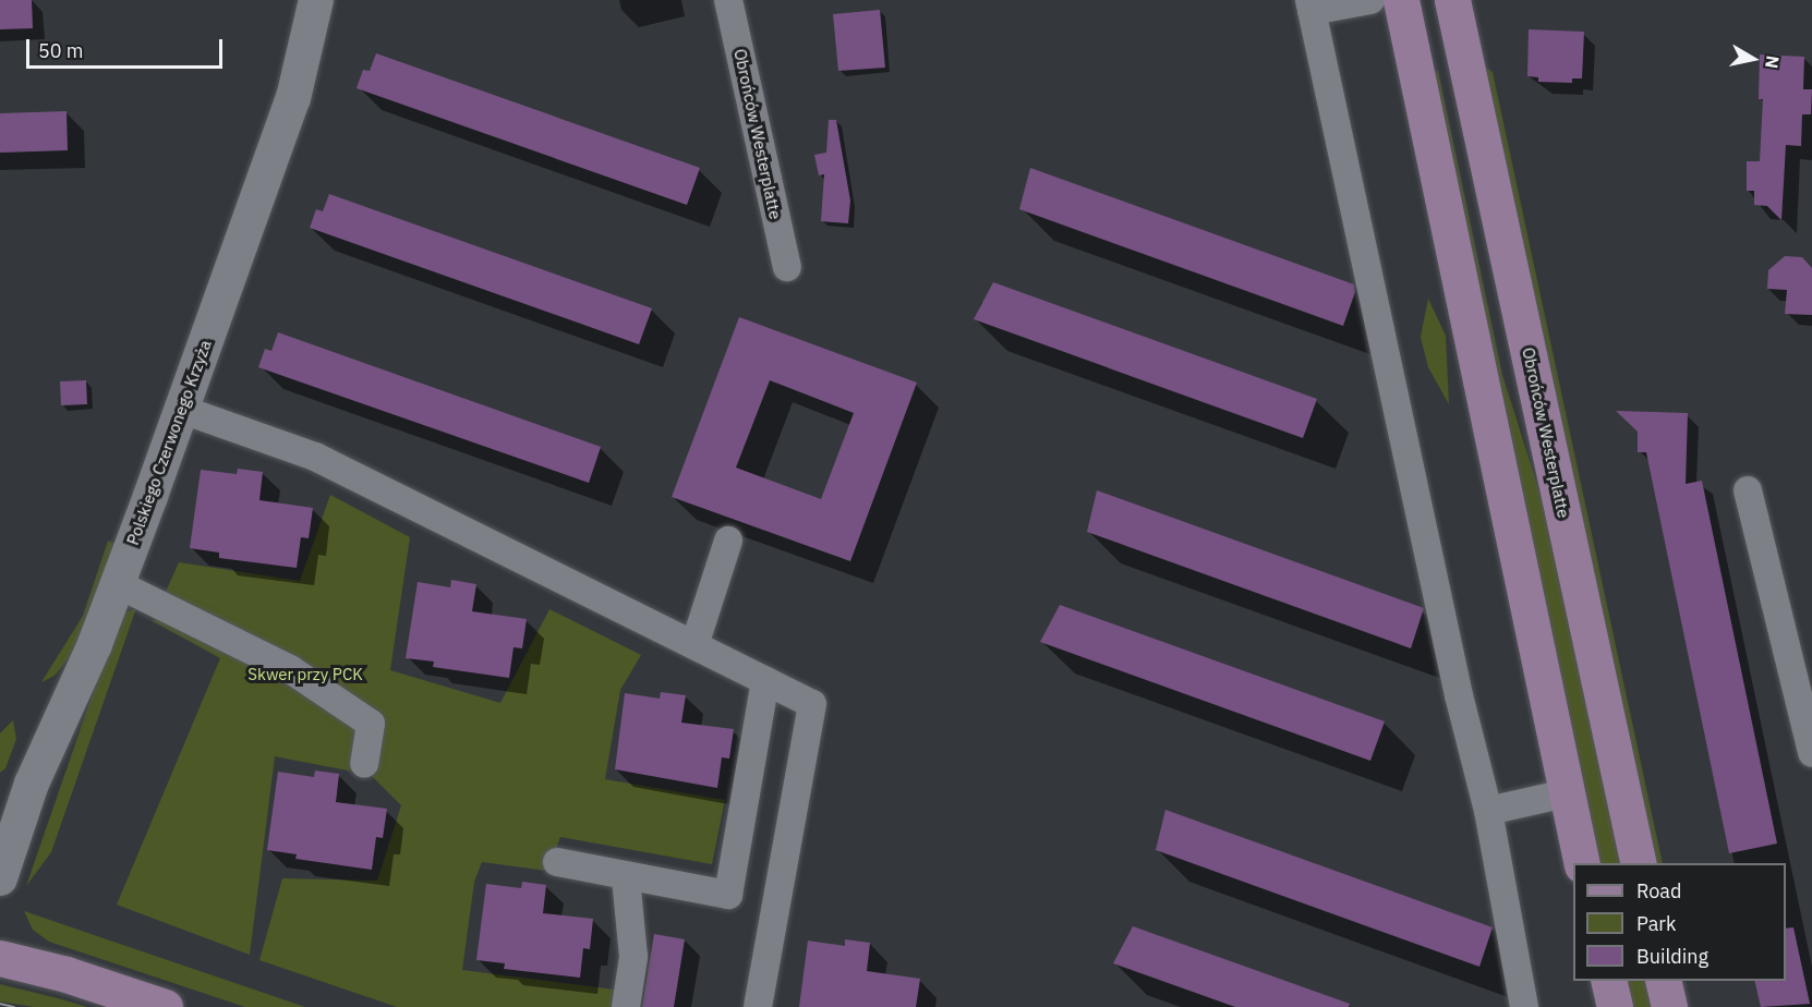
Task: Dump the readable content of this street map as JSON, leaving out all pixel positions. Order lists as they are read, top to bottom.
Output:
{
  "streets": {
    "main road": ["Obrońców Westerplatte"],
    "street": ["Polskiego Czerwonego Krzyża"]
  },
  "parks": ["Skwer przy PCK"],
  "legend": ["Road", "Park", "Building"],
  "scale_bar": "50 m",
  "north": "right"
}
